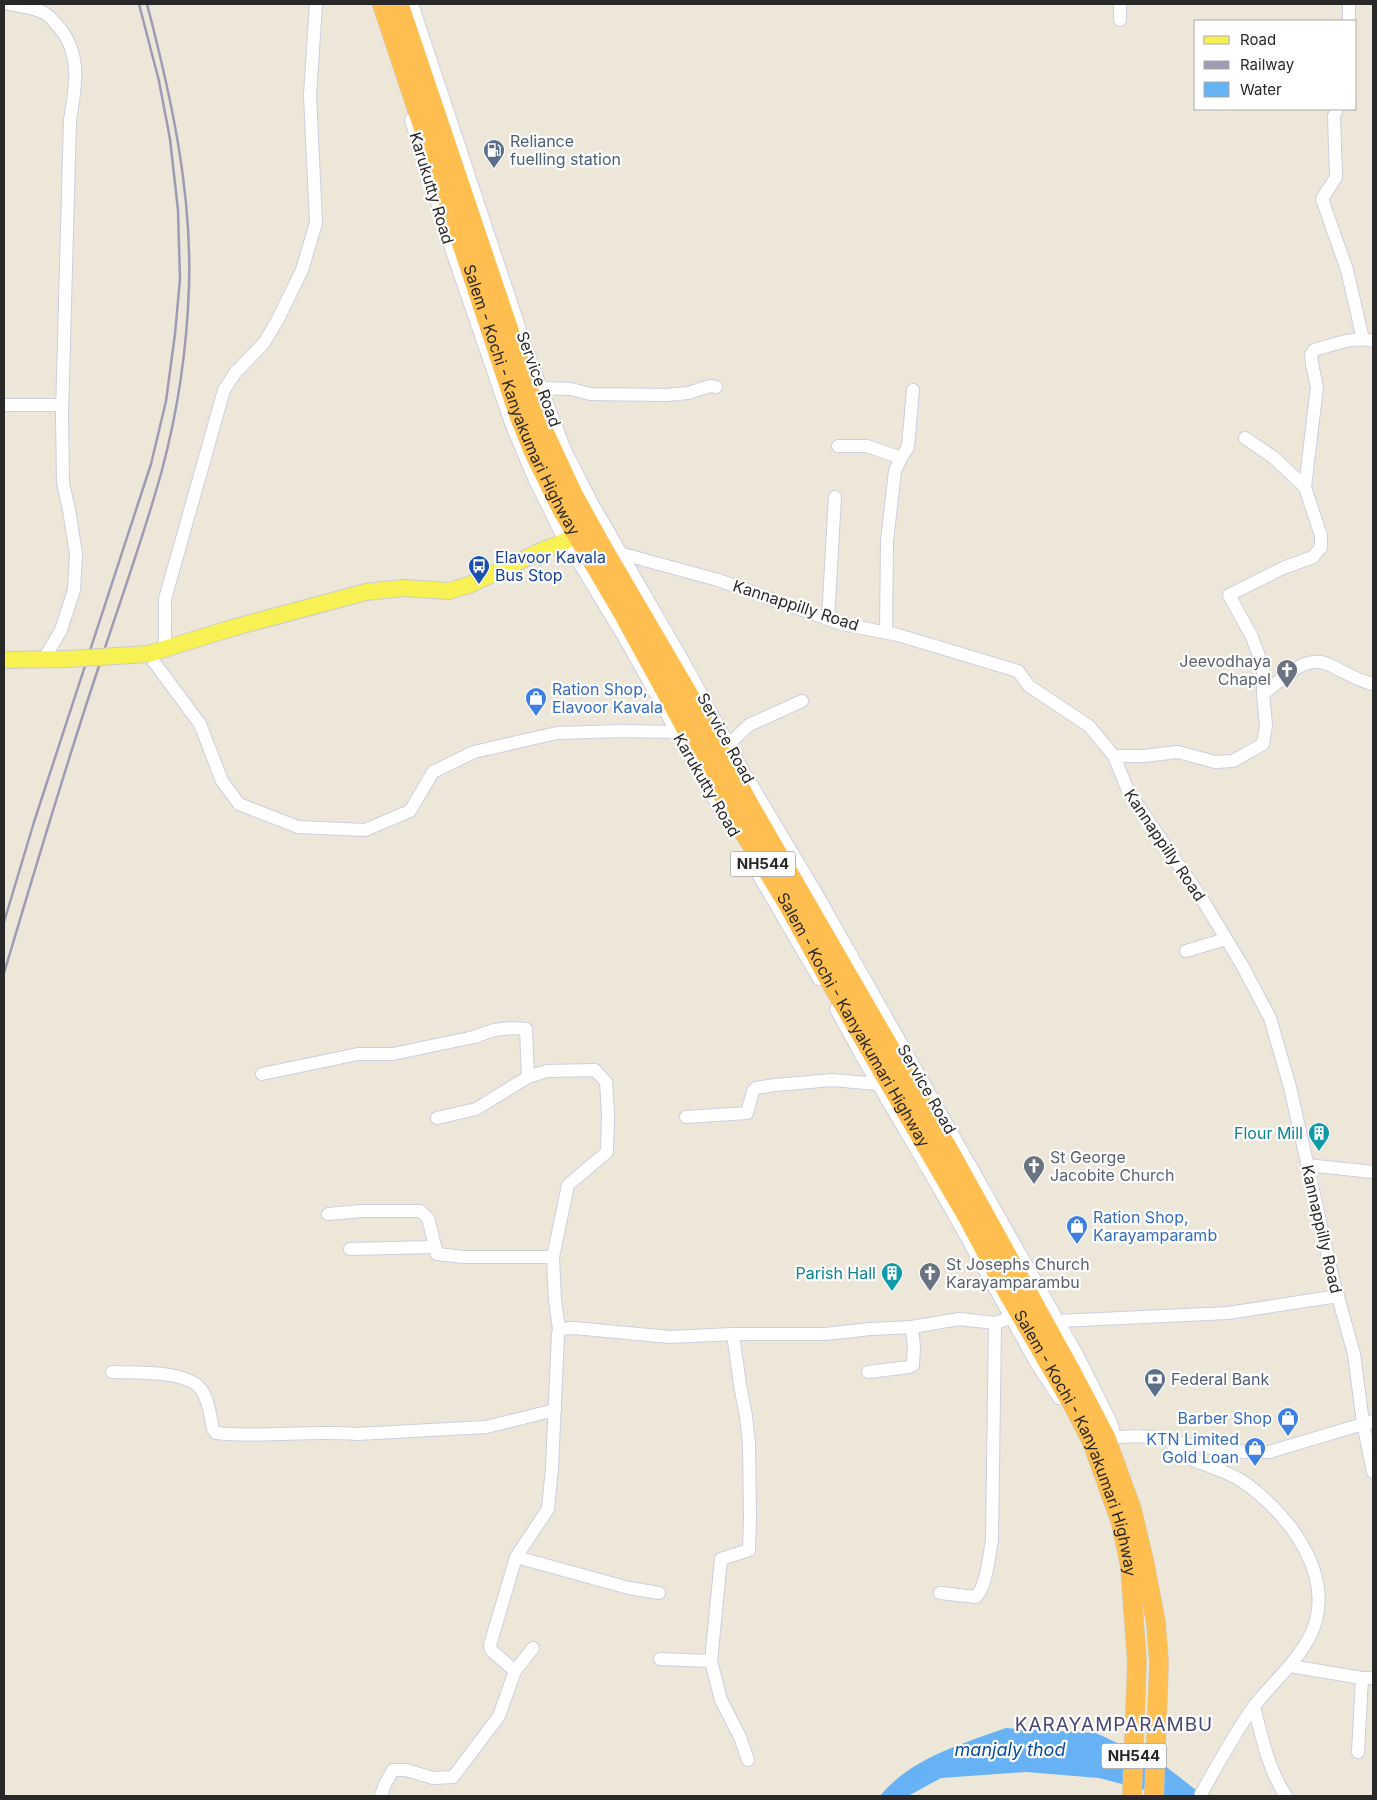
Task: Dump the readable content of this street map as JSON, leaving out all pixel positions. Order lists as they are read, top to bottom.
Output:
{
  "streets": {
    "highway": ["Salem - Kochi - Kanyakumari Highway", "NH544"],
    "street": ["Karukutty Road", "Service Road", "Kannappilly Road"]
  },
  "crossings": [
    ["Karukutty Road", "Service Road"],
    ["Karukutty Road", "Salem - Kochi - Kanyakumari Highway"],
    ["Service Road", "Salem - Kochi - Kanyakumari Highway"],
    ["Service Road", "Kannappilly Road"],
    ["Salem - Kochi - Kanyakumari Highway", "Kannappilly Road"]
  ],
  "districts": ["KARAYAMPARAMBU"],
  "water": ["manjaly thod"],
  "places": {
    "fuel station": ["Reliance fuelling station"],
    "bus stop": ["Elavoor Kavala Bus Stop"],
    "church": ["Jeevodhaya Chapel", "St George Jacobite Church", "St Josephs Church Karayamparambu"],
    "shop": [
      "Ration Shop, Elavoor Kavala",
      "Ration Shop, Karayamparamb",
      "Barber Shop",
      "KTN Limited Gold Loan"
    ],
    "building": ["Flour Mill", "Parish Hall"],
    "bank": ["Federal Bank"]
  },
  "legend": ["Road", "Railway", "Water"]
}
